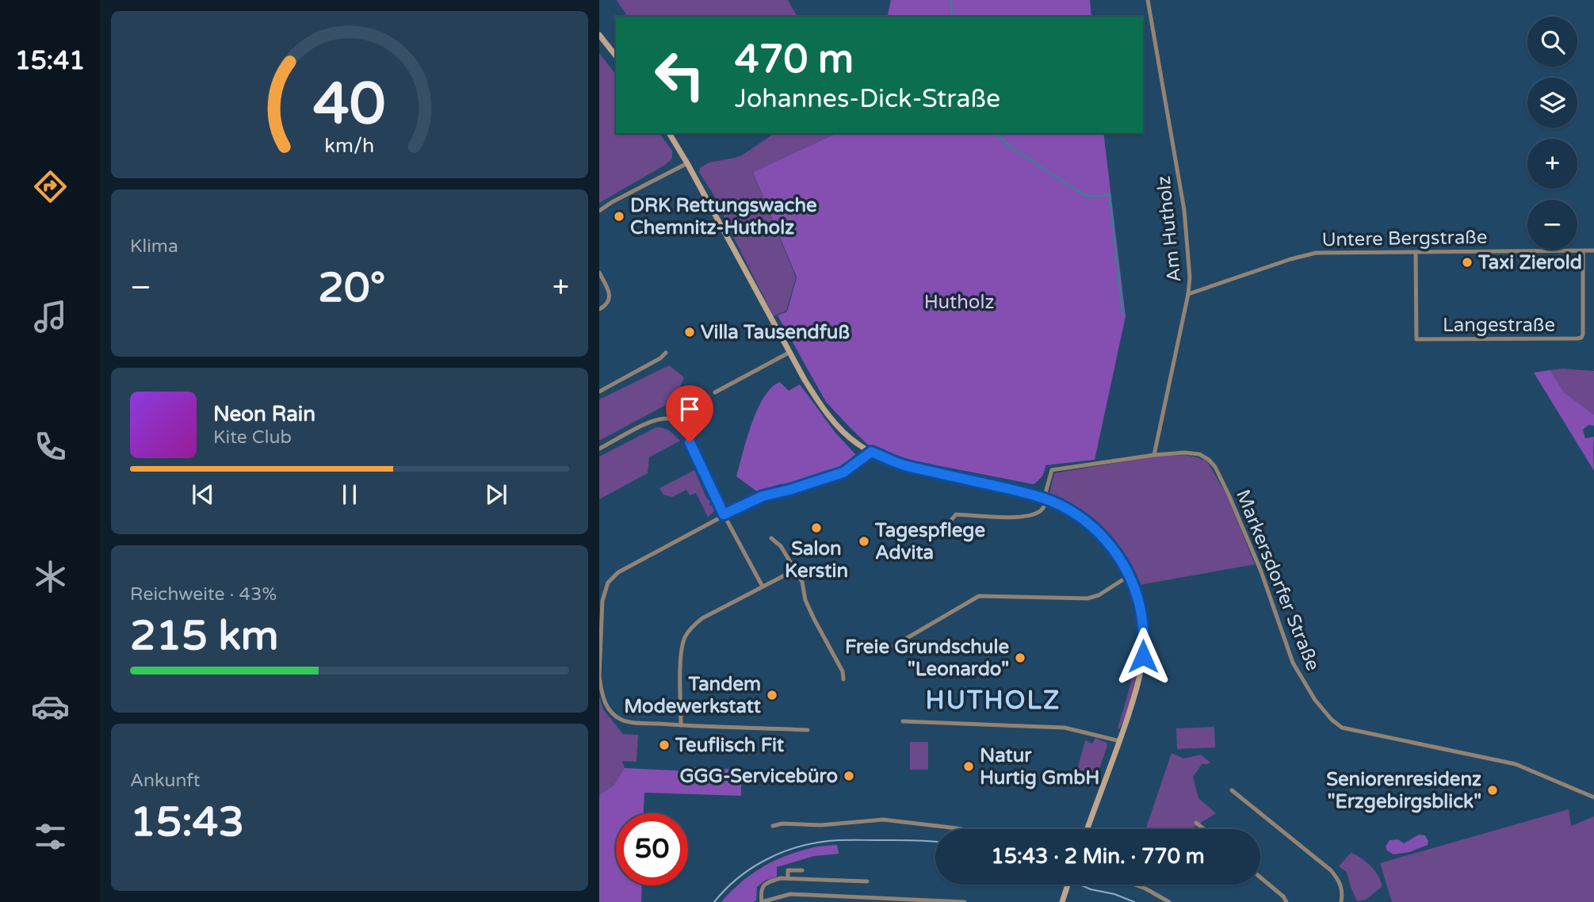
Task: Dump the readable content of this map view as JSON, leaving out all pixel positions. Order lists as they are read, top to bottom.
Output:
{
  "streets": {
    "street": [
      "Am Hutholz",
      "Untere Bergstraße",
      "Langestraße",
      "Markersdorfer Straße"
    ]
  },
  "crossings": [
    ["Am Hutholz", "Untere Bergstraße"],
    ["Am Hutholz", "Markersdorfer Straße"],
    ["Untere Bergstraße", "Langestraße"]
  ],
  "districts": ["HUTHOLZ"],
  "parks": ["Hutholz"],
  "places": [
    "DRK Rettungswache Chemnitz-Hutholz",
    "Taxi Zierold",
    "Villa Tausendfuß",
    "Salon Kerstin",
    "Tagespflege Advita",
    "Freie Grundschule \"Leonardo\"",
    "Tandem Modewerkstatt",
    "Teuflisch Fit",
    "Natur Hurtig GmbH",
    "GGG-Servicebüro",
    "Seniorenresidenz \"Erzgebirgsblick\""
  ],
  "page": {
    "tabs": "15:41",
    "map_buttons": ["+", "−"],
    "turn": ["470 m", "Johannes-Dick-Straße"],
    "tile": [
      "Klima",
      ["Reichweite · 43%", "215 km"],
      ["Ankunft", "15:43"]
    ],
    "heat": ["−", "20°", "+"],
    "song": ["Neon Rain", "Kite Club"],
    "limit": "50",
    "trip": "15:43 · 2 Min. · 770 m",
    "gauge": ["40", "km/h"]
  }
}
